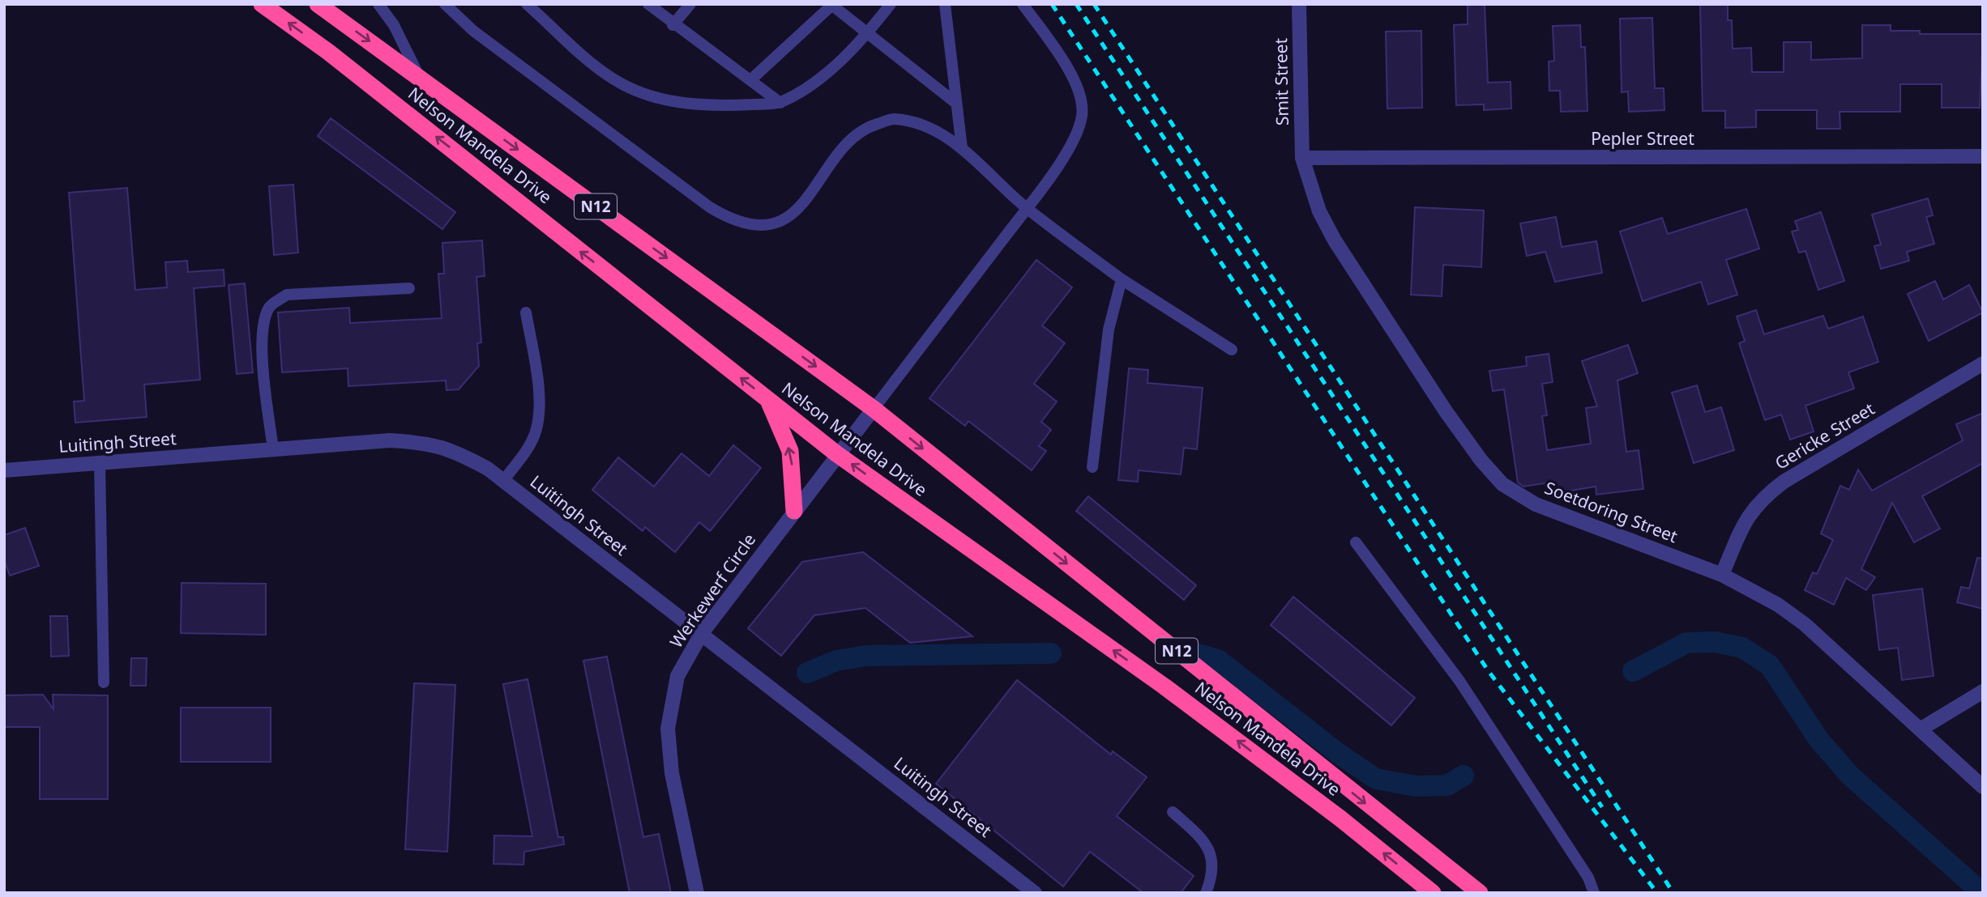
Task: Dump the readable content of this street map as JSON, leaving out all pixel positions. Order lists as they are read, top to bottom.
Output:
{
  "streets": {
    "highway": ["Nelson Mandela Drive", "N12"],
    "street": [
      "Smit Street",
      "Pepler Street",
      "Gericke Street",
      "Luitingh Street",
      "Soetdoring Street",
      "Werkewerf Circle"
    ]
  },
  "crossings": [
    ["Smit Street", "Pepler Street"],
    ["Smit Street", "Soetdoring Street"],
    ["Pepler Street", "Soetdoring Street"],
    ["Nelson Mandela Drive", "Werkewerf Circle"],
    ["Gericke Street", "Soetdoring Street"],
    ["Luitingh Street", "Werkewerf Circle"]
  ]
}
